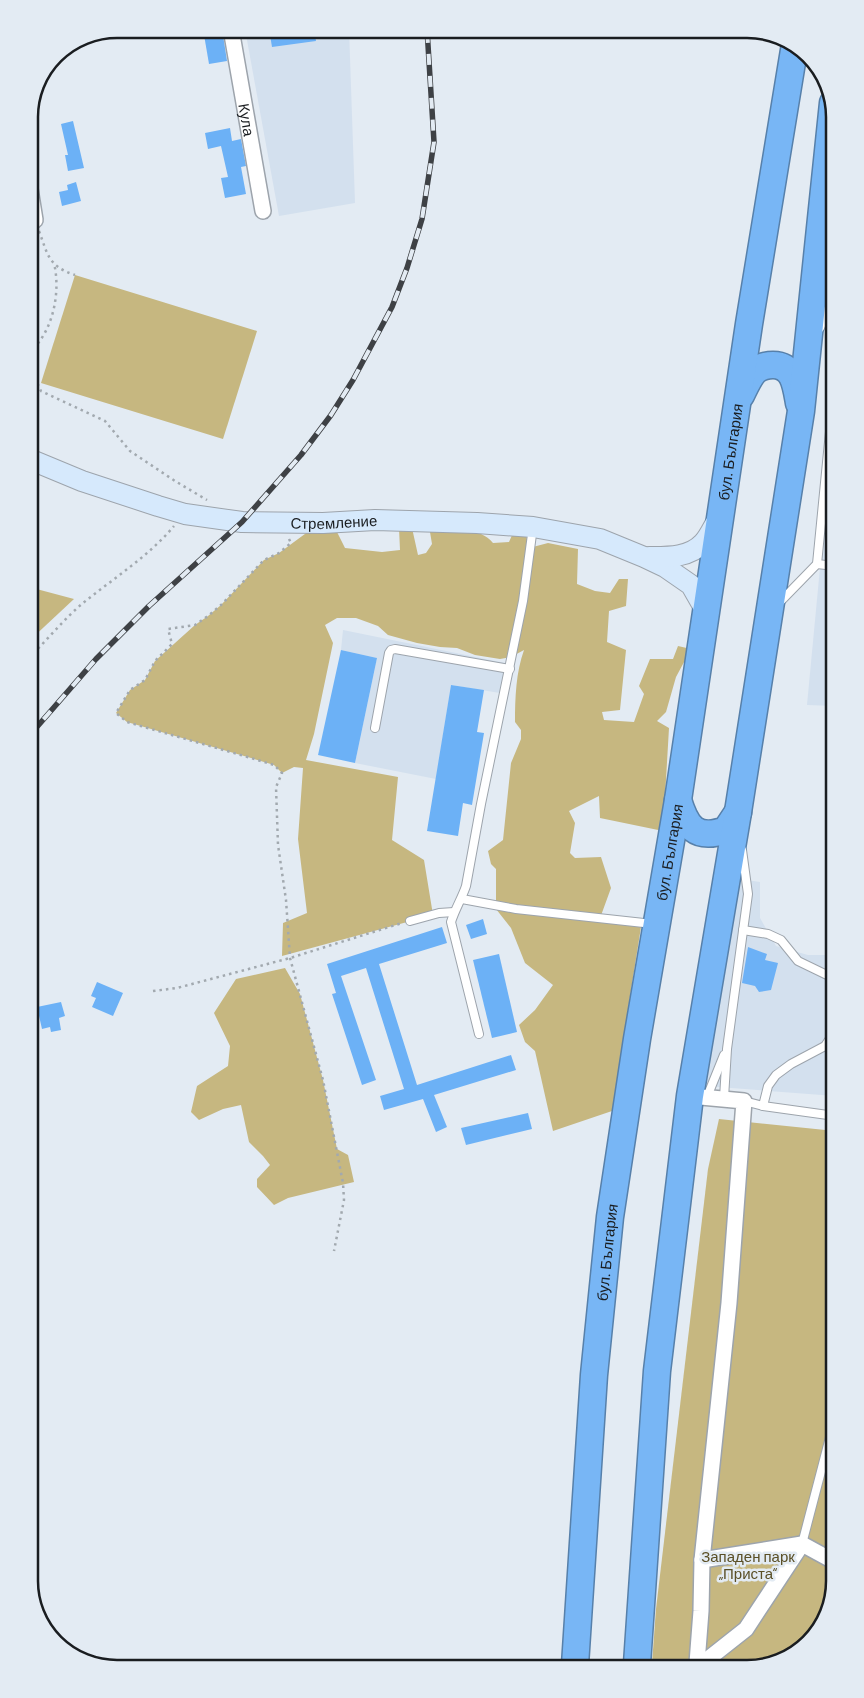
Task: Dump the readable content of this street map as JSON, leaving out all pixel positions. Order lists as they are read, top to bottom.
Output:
{
  "streets": {
    "highway": ["бул. България"],
    "street": ["Кула", "Стремление"]
  },
  "crossings": [
    ["бул. България", "Стремление"]
  ],
  "parks": ["Западен парк „Приста“"]
}
